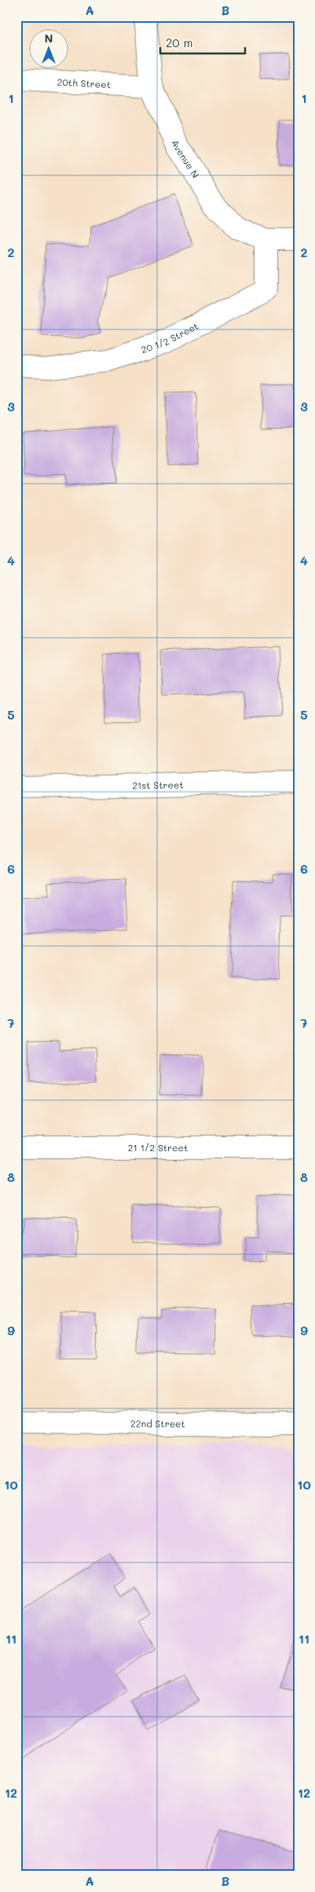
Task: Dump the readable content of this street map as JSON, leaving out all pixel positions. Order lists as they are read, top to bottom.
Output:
{
  "streets": {
    "street": [
      "20th Street",
      "Avenue N",
      "20 1/2 Street",
      "21st Street",
      "21 1/2 Street",
      "22nd Street"
    ]
  },
  "crossings": [
    ["20th Street", "Avenue N"],
    ["Avenue N", "20 1/2 Street"]
  ],
  "scale_bar": "20 m",
  "north": "top",
  "grid": {
    "columns": ["A", "B"],
    "rows": [
      "1",
      "2",
      "3",
      "4",
      "5",
      "6",
      "7",
      "8",
      "9",
      "10",
      "11",
      "12"
    ]
  }
}
